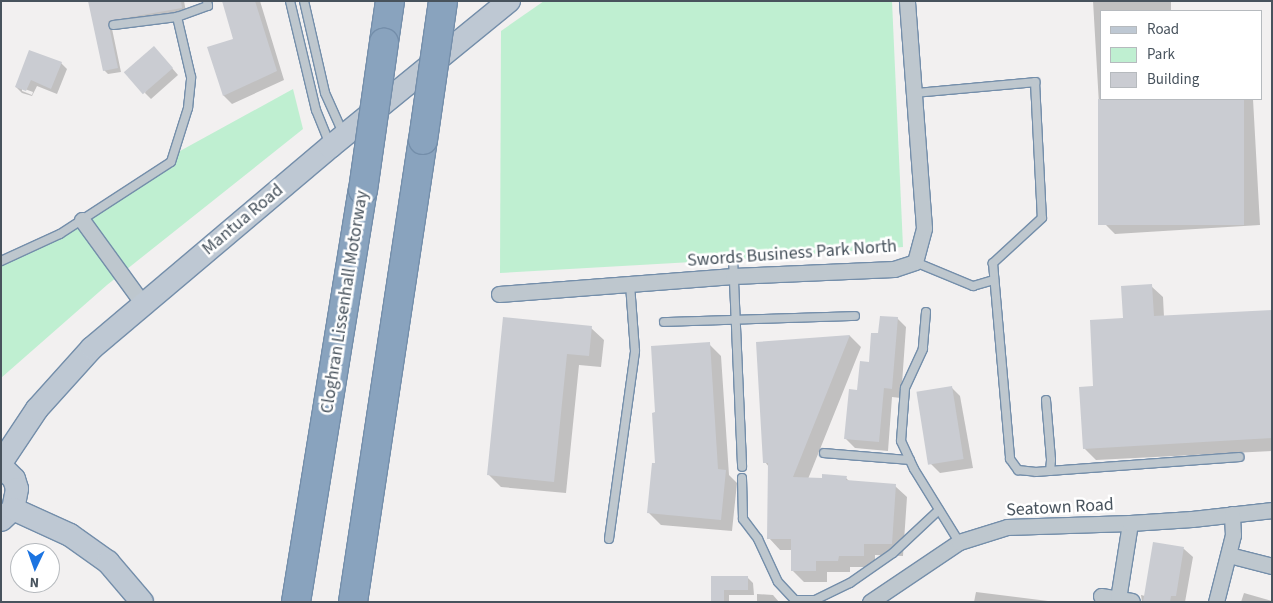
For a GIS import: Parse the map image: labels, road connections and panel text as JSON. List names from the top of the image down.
{
  "streets": {
    "highway": ["Cloghran Lissenhall Motorway"],
    "street": ["Mantua Road", "Swords Business Park North", "Seatown Road"]
  },
  "legend": ["Road", "Park", "Building"],
  "north": "bottom"
}
